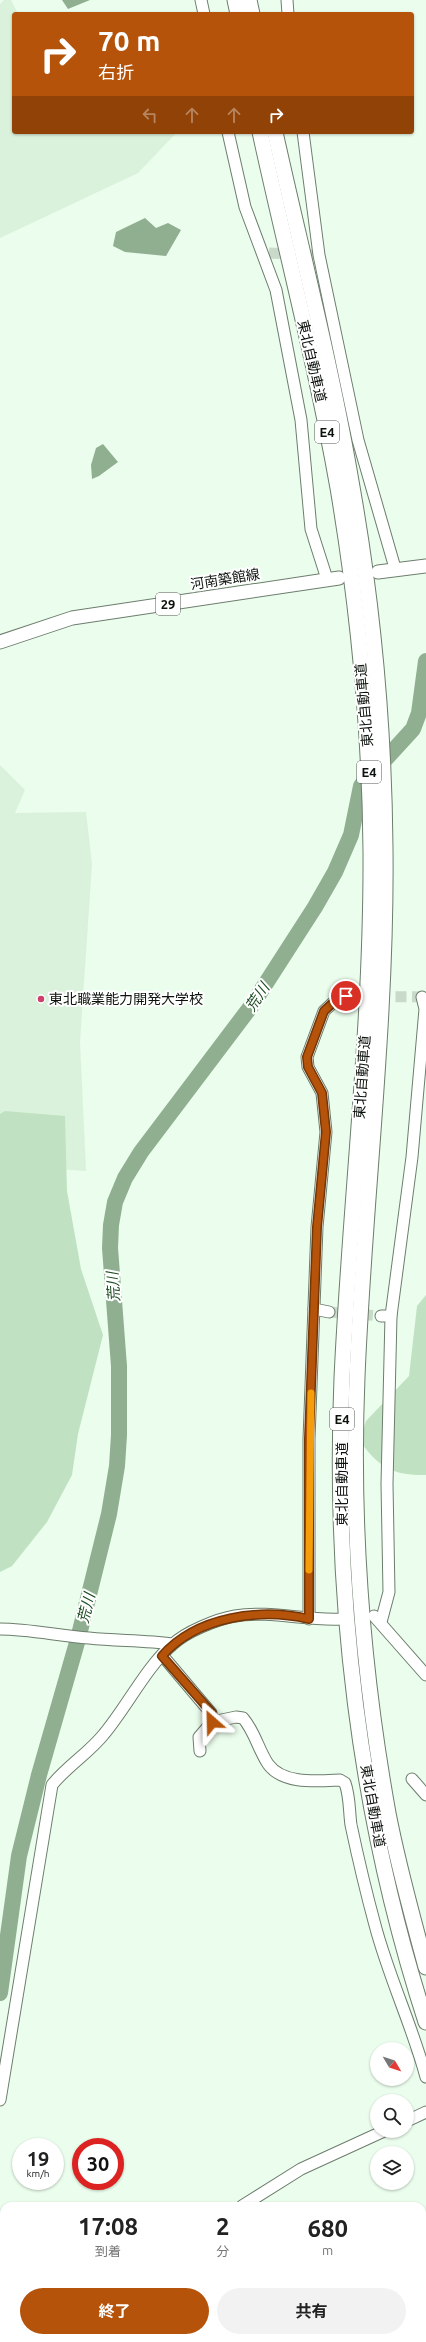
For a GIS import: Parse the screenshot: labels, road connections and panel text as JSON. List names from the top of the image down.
{
  "streets": {
    "highway": ["東北自動車道", "E4"],
    "main road": ["河南築館線", "29"]
  },
  "water": ["荒川"],
  "places": ["東北職業能力開発大学校"],
  "north": "bottom right",
  "page": {
    "turn": ["70 m", "右折"],
    "speed": "19 km/h",
    "limit": "30",
    "eta": [
      "17:08",
      "到着",
      "2",
      "分",
      "680",
      "m"
    ],
    "buttons": ["終了", "共有"]
  }
}
